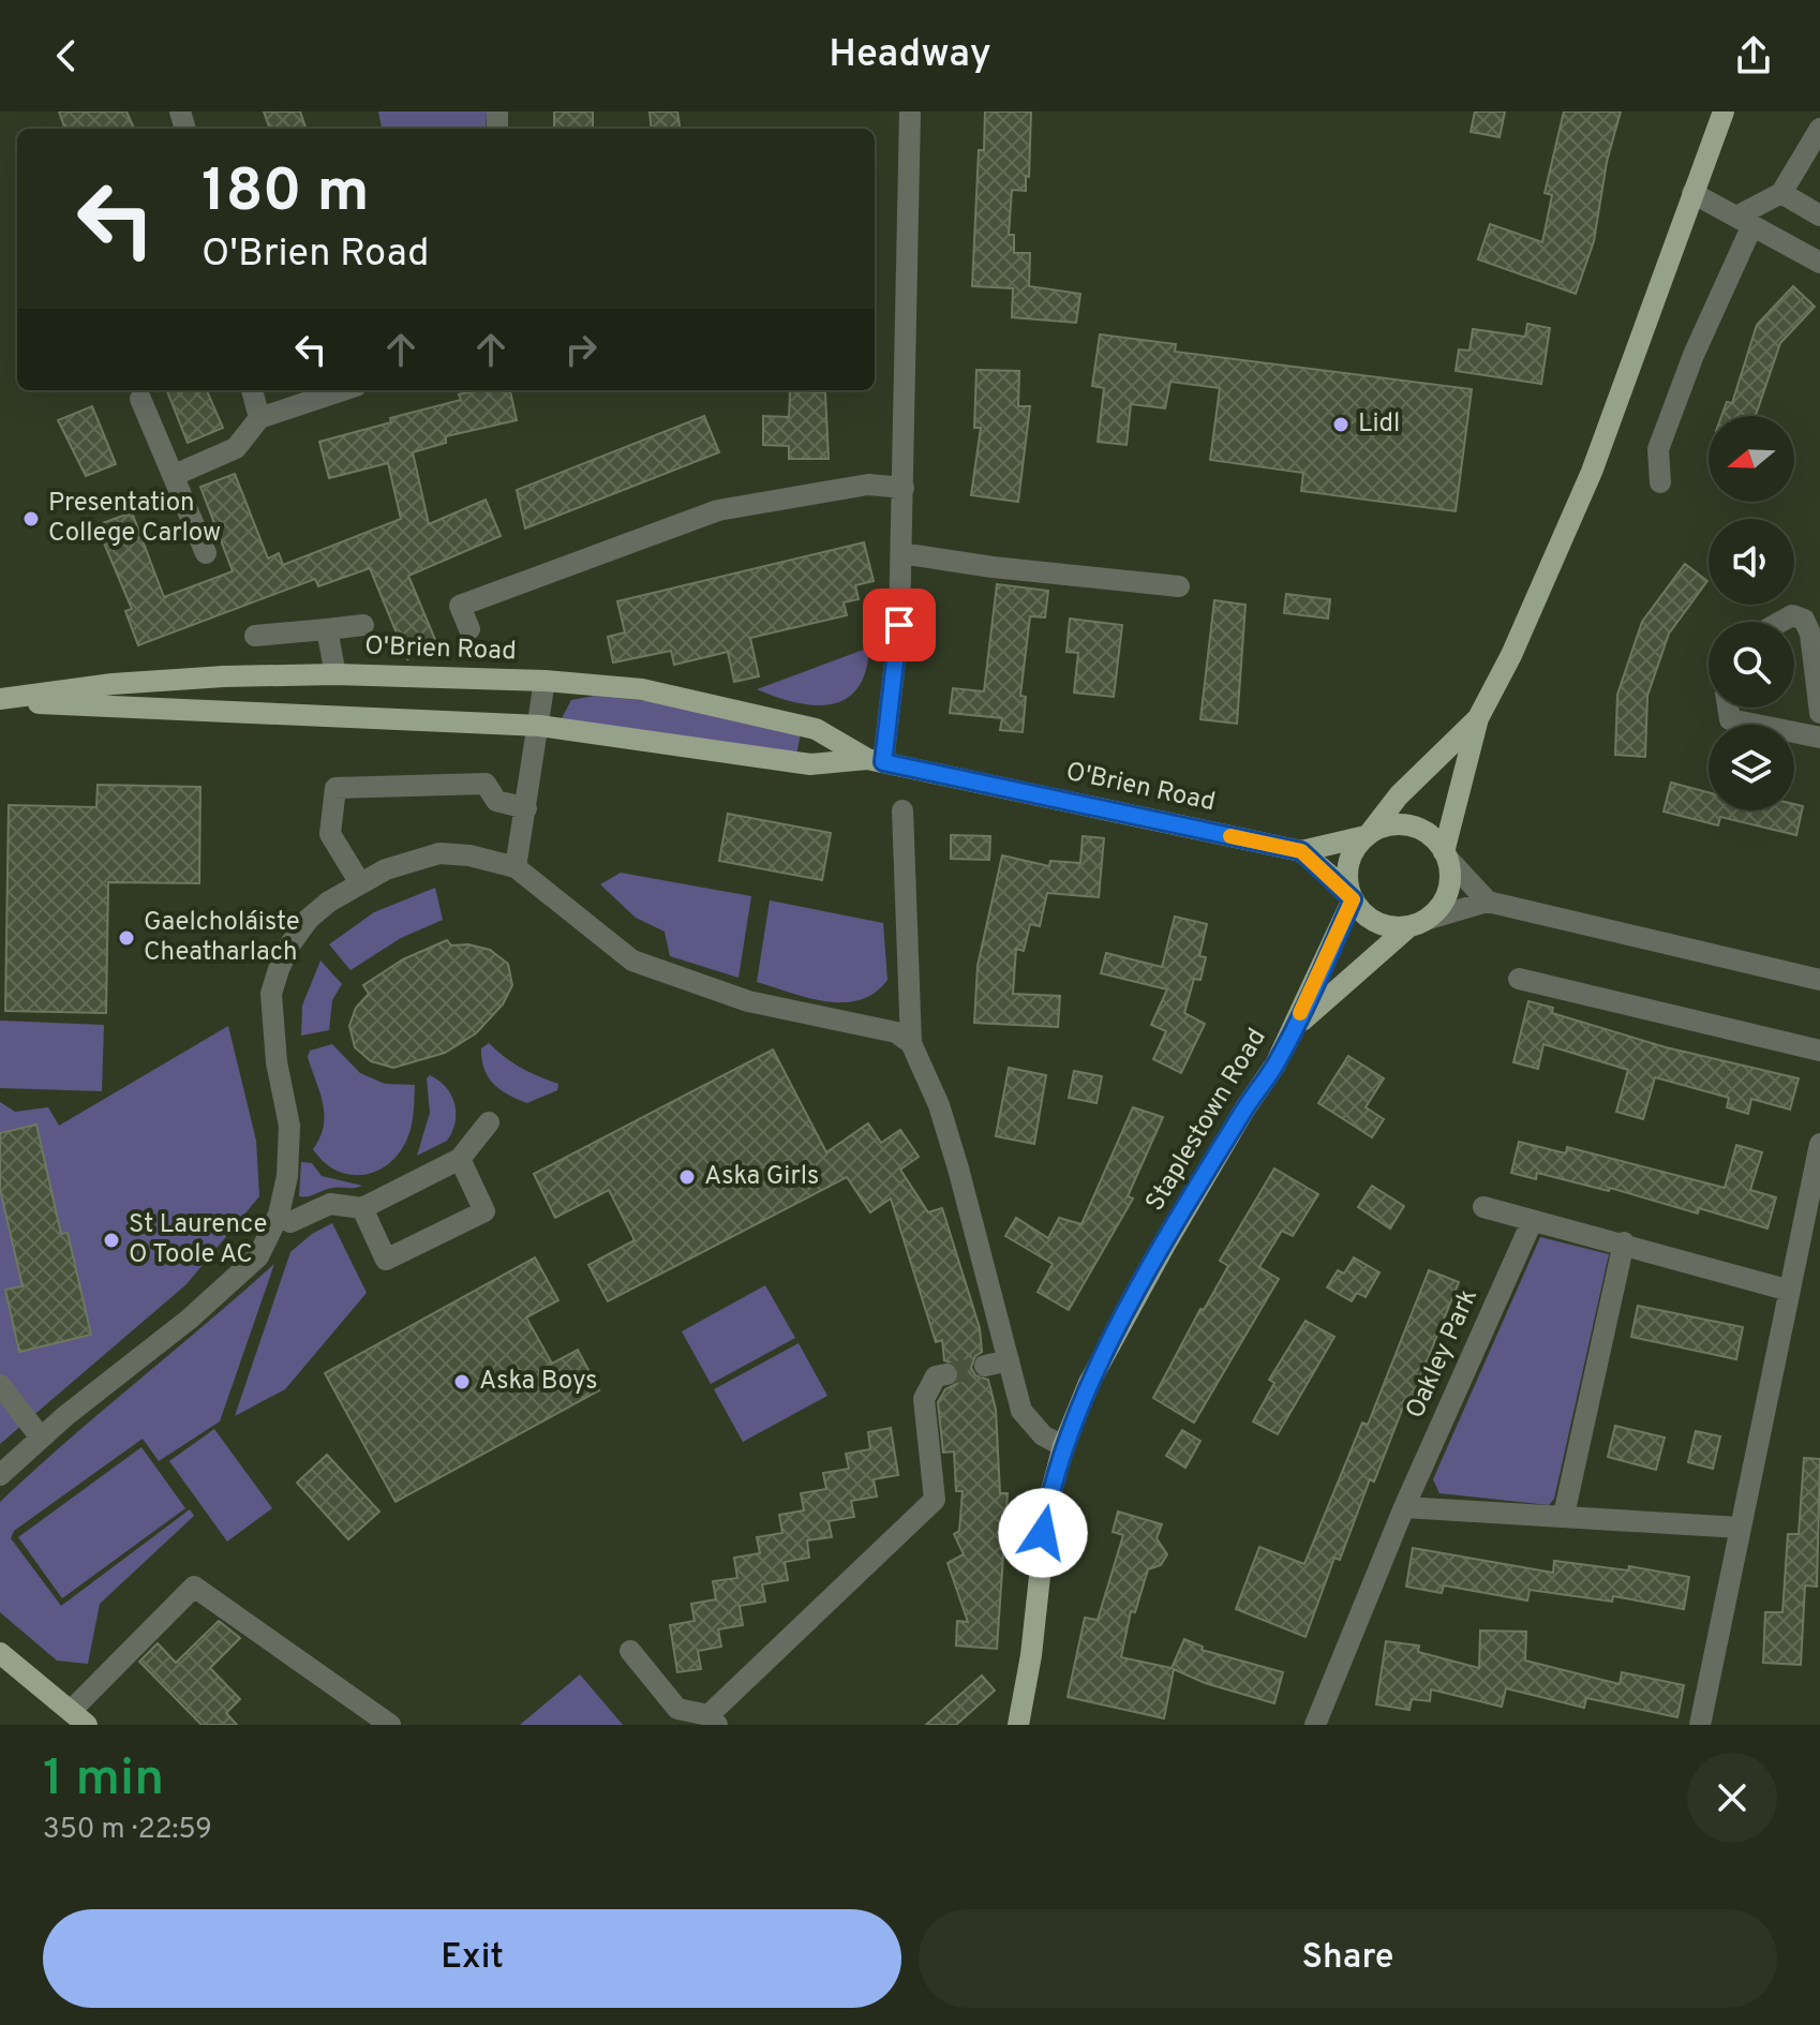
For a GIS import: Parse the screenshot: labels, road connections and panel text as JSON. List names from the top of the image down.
{
  "streets": {
    "main road": ["O'Brien Road", "Staplestown Road"],
    "street": ["Oakley Park"]
  },
  "crossings": [
    ["O'Brien Road", "Staplestown Road"]
  ],
  "places": [
    "Lidl",
    "Presentation College Carlow",
    "Gaelcholáiste Cheatharlach",
    "Aska Girls",
    "St Laurence O Toole AC",
    "Aska Boys"
  ],
  "north": "left",
  "page": {
    "header": "Headway",
    "turn": ["180 m", "O'Brien Road"],
    "heading": ["1 min", "350 m · 22:59"],
    "buttons": ["Exit", "Share"]
  }
}
